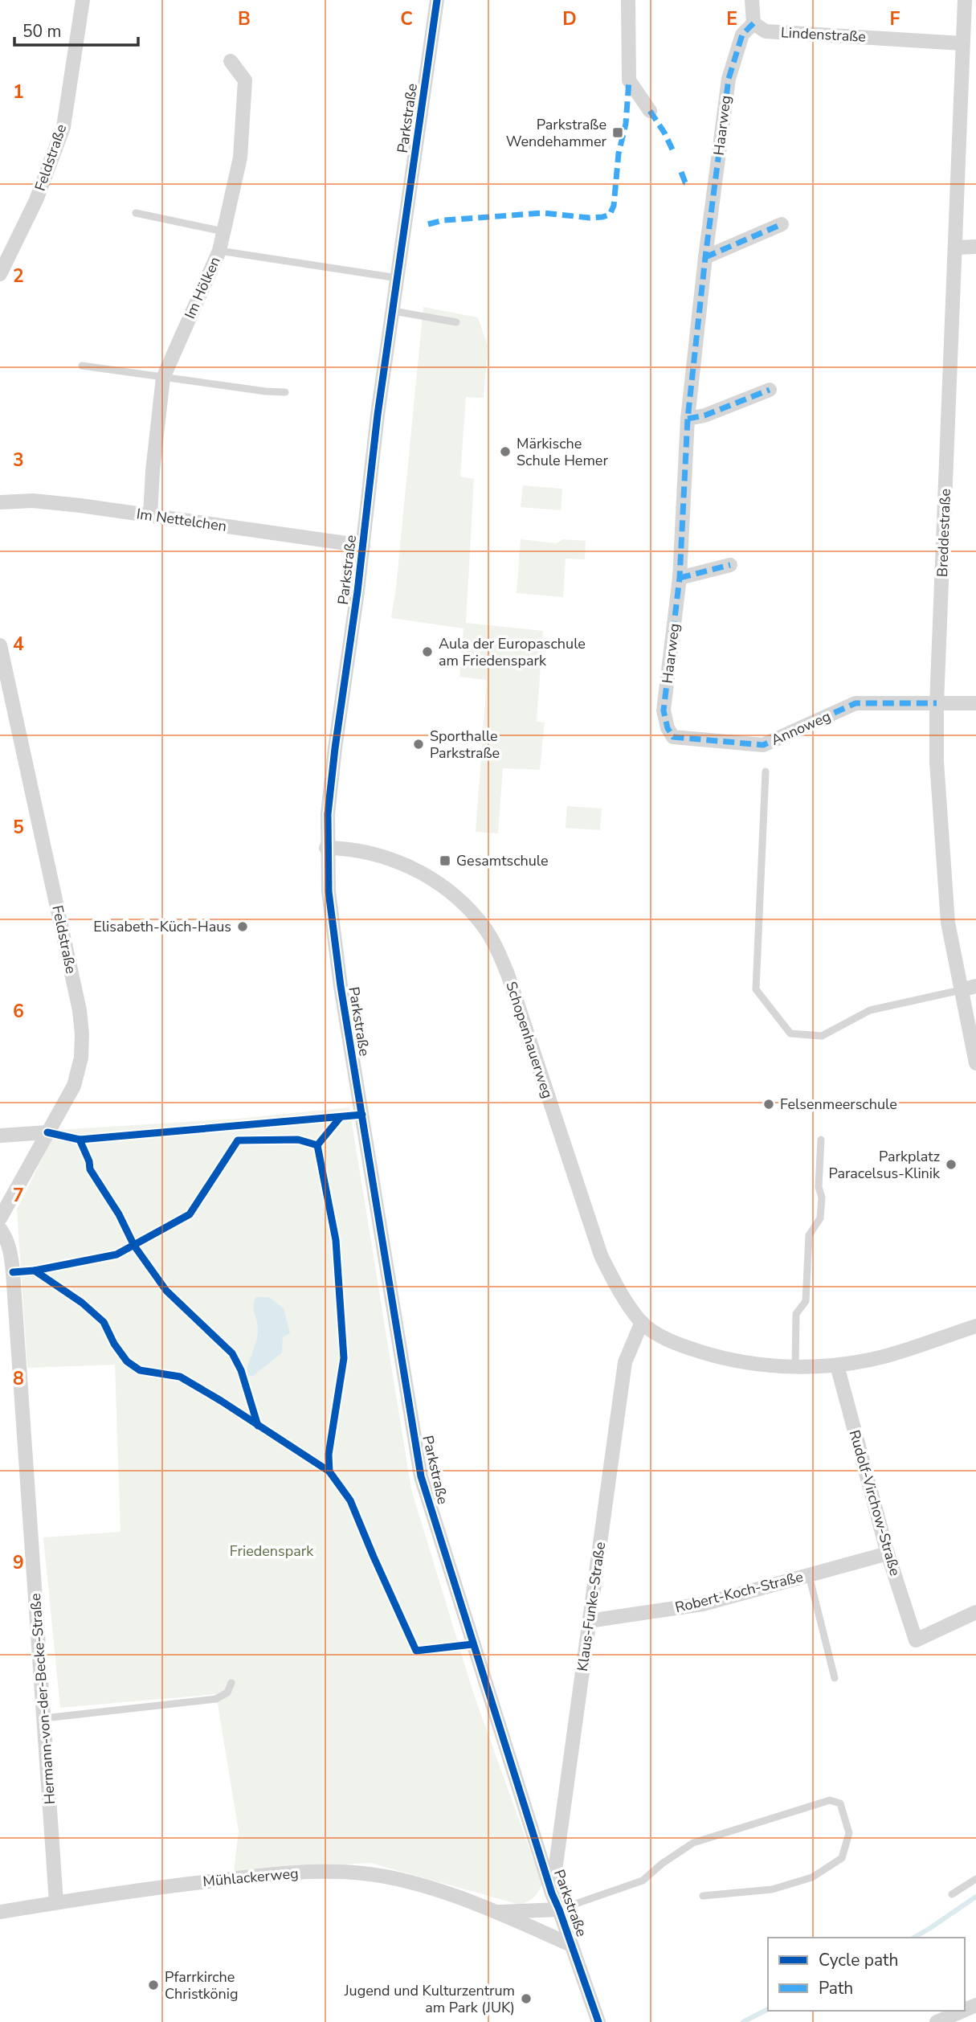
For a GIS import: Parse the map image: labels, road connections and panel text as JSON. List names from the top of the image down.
{
  "streets": {
    "street": [
      "Lindenstraße",
      "Parkstraße",
      "Haarweg",
      "Feldstraße",
      "Im Hölken",
      "Im Nettelchen",
      "Breddestraße",
      "Annoweg",
      "Schopenhauerweg",
      "Rudolf-Virchow-Straße",
      "Robert-Koch-Straße",
      "Klaus-Funke-Straße",
      "Hermann-von-der-Becke-Straße",
      "Mühlackerweg"
    ]
  },
  "crossings": [
    ["Lindenstraße", "Haarweg"],
    ["Lindenstraße", "Breddestraße"],
    ["Parkstraße", "Im Nettelchen"],
    ["Parkstraße", "Schopenhauerweg"],
    ["Parkstraße", "Klaus-Funke-Straße"],
    ["Parkstraße", "Mühlackerweg"],
    ["Haarweg", "Annoweg"],
    ["Im Hölken", "Im Nettelchen"],
    ["Breddestraße", "Annoweg"],
    ["Schopenhauerweg", "Rudolf-Virchow-Straße"],
    ["Schopenhauerweg", "Klaus-Funke-Straße"],
    ["Rudolf-Virchow-Straße", "Robert-Koch-Straße"],
    ["Robert-Koch-Straße", "Klaus-Funke-Straße"],
    ["Hermann-von-der-Becke-Straße", "Mühlackerweg"]
  ],
  "parks": ["Friedenspark"],
  "places": {
    "transit": ["Parkstraße Wendehammer", "Gesamtschule"],
    "other": [
      "Märkische Schule Hemer",
      "Aula der Europaschule am Friedenspark",
      "Sporthalle Parkstraße",
      "Elisabeth-Küch-Haus",
      "Felsenmeerschule",
      "Parkplatz Paracelsus-Klinik",
      "Pfarrkirche Christkönig",
      "Jugend und Kulturzentrum am Park (JUK)"
    ]
  },
  "legend": ["Cycle path", "Path"],
  "scale_bar": "50 m",
  "grid": {
    "columns": [
      "B",
      "C",
      "D",
      "E",
      "F"
    ],
    "rows": [
      "1",
      "2",
      "3",
      "4",
      "5",
      "6",
      "7",
      "8",
      "9"
    ]
  }
}
